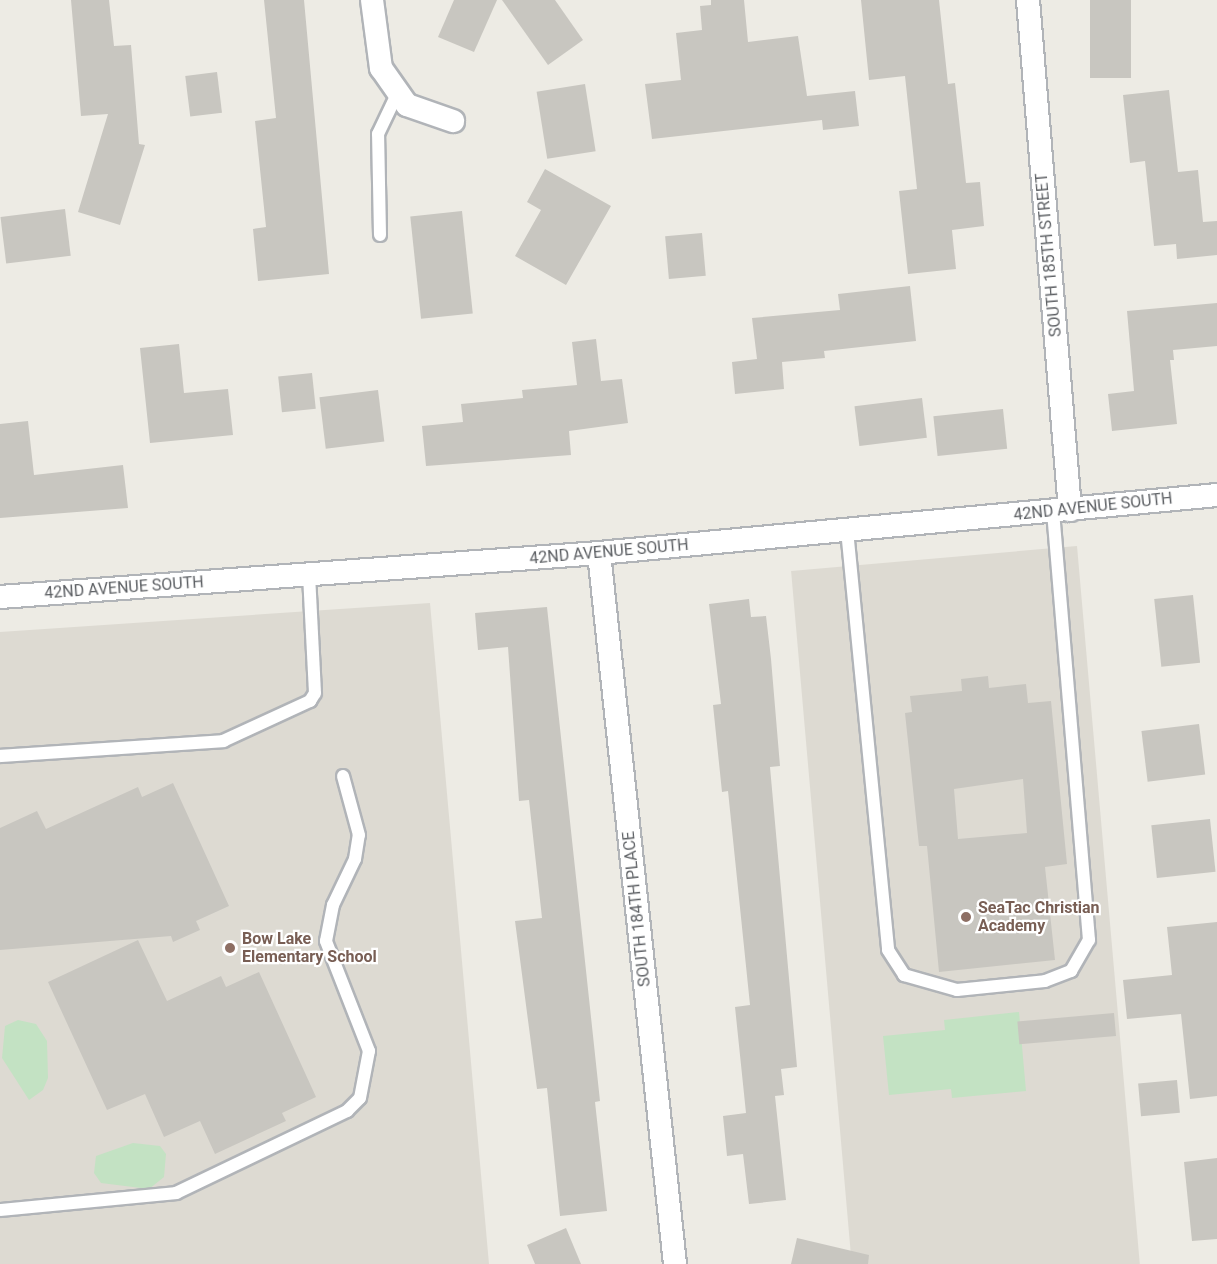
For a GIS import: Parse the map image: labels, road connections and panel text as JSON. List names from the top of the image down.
{
  "streets": {
    "street": ["SOUTH 185TH STREET", "42ND AVENUE SOUTH", "SOUTH 184TH PLACE"]
  },
  "crossings": [
    ["SOUTH 185TH STREET", "42ND AVENUE SOUTH"],
    ["42ND AVENUE SOUTH", "SOUTH 184TH PLACE"]
  ],
  "places": ["SeaTac Christian Academy", "Bow Lake Elementary School"]
}
